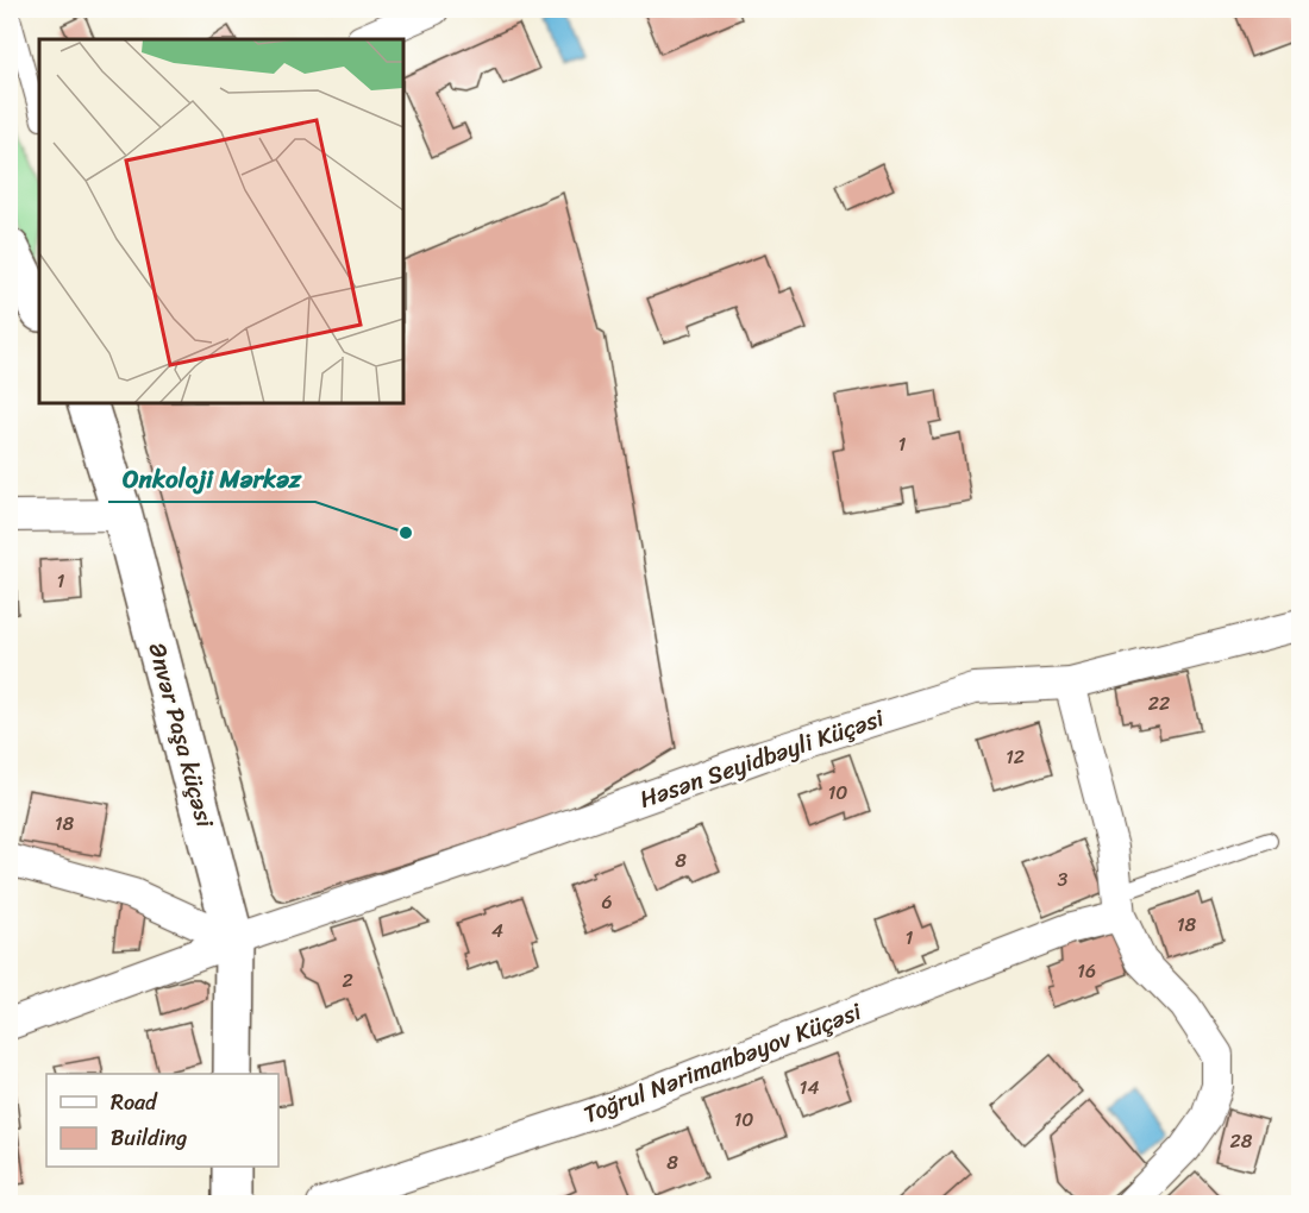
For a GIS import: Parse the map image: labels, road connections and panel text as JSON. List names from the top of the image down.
{
  "streets": {
    "street": ["Ənvər Paşa küçəsi", "Həsən Seyidbəyli Küçəsi", "Toğrul Nərimanbəyov Küçəsi"]
  },
  "crossings": [
    ["Ənvər Paşa küçəsi", "Həsən Seyidbəyli Küçəsi"]
  ],
  "places": ["Onkoloji Mərkəz"],
  "house_numbers": [
    "1",
    "1",
    "22",
    "12",
    "10",
    "18",
    "8",
    "3",
    "6",
    "18",
    "4",
    "1",
    "16",
    "2",
    "14",
    "10",
    "28",
    "8"
  ],
  "legend": ["Road", "Building"]
}
